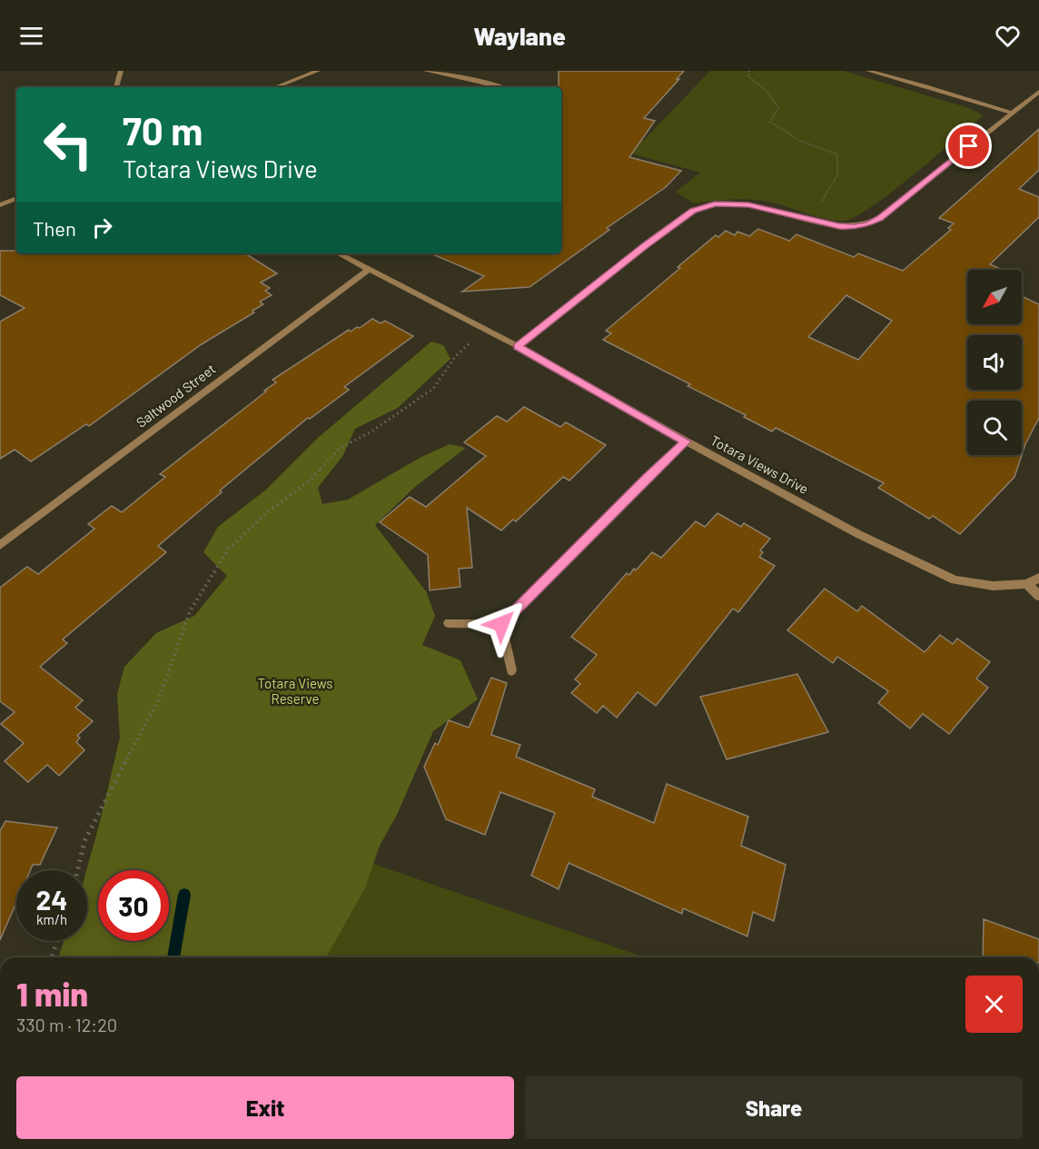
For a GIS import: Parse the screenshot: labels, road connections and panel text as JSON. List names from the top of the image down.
{
  "streets": {
    "street": ["Saltwood Street", "Totara Views Drive"]
  },
  "crossings": [
    ["Saltwood Street", "Totara Views Drive"]
  ],
  "parks": ["Totara Views Reserve"],
  "north": "bottom left",
  "page": {
    "header": "Waylane",
    "turn": ["70 m", "Totara Views Drive"],
    "then": "Then",
    "speed": "24 km/h",
    "limit": "30",
    "heading": ["1 min", "330 m · 12:20"],
    "buttons": ["Exit", "Share"]
  }
}
